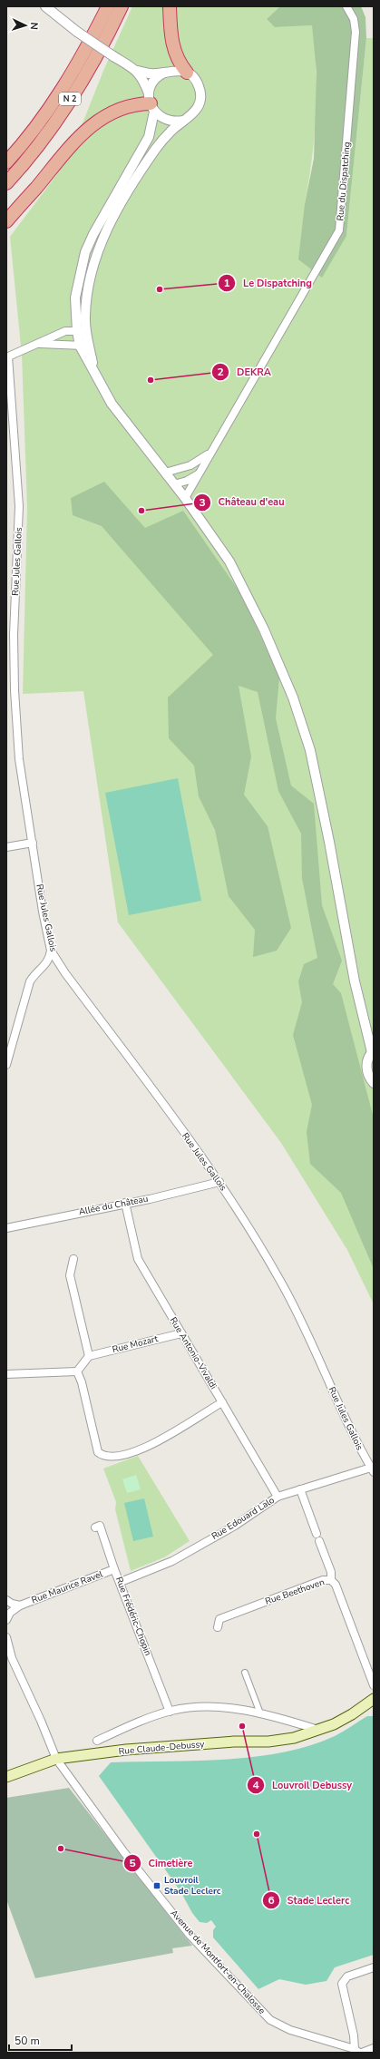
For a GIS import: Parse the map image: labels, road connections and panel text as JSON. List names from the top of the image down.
{
  "streets": {
    "highway": ["N 2"],
    "main road": ["Rue Claude-Debussy"],
    "street": [
      "Rue du Dispatching",
      "Rue Jules Gallois",
      "Allée du Château",
      "Rue Mozart",
      "Rue Antonio-Vivaldi",
      "Rue Edouard Lalo",
      "Rue Maurice Ravel",
      "Rue Beethoven",
      "Rue Frédéric-Chopin",
      "Avenue de Montfort-en-Chalosse"
    ]
  },
  "crossings": [
    ["Rue Jules Gallois", "Allée du Château"],
    ["Rue Jules Gallois", "Rue Edouard Lalo"],
    ["Allée du Château", "Rue Antonio-Vivaldi"],
    ["Rue Mozart", "Rue Antonio-Vivaldi"],
    ["Rue Antonio-Vivaldi", "Rue Edouard Lalo"],
    ["Rue Edouard Lalo", "Rue Frédéric-Chopin"],
    ["Rue Maurice Ravel", "Rue Frédéric-Chopin"],
    ["Rue Claude-Debussy", "Avenue de Montfort-en-Chalosse"]
  ],
  "places": {
    "other": [
      "Le Dispatching",
      "DEKRA",
      "Château d'eau",
      "Louvroil Debussy",
      "Stade Leclerc",
      "Cimetière"
    ],
    "transit": ["Louvroil Stade Leclerc"]
  },
  "scale_bar": "50 m",
  "north": "right"
}
